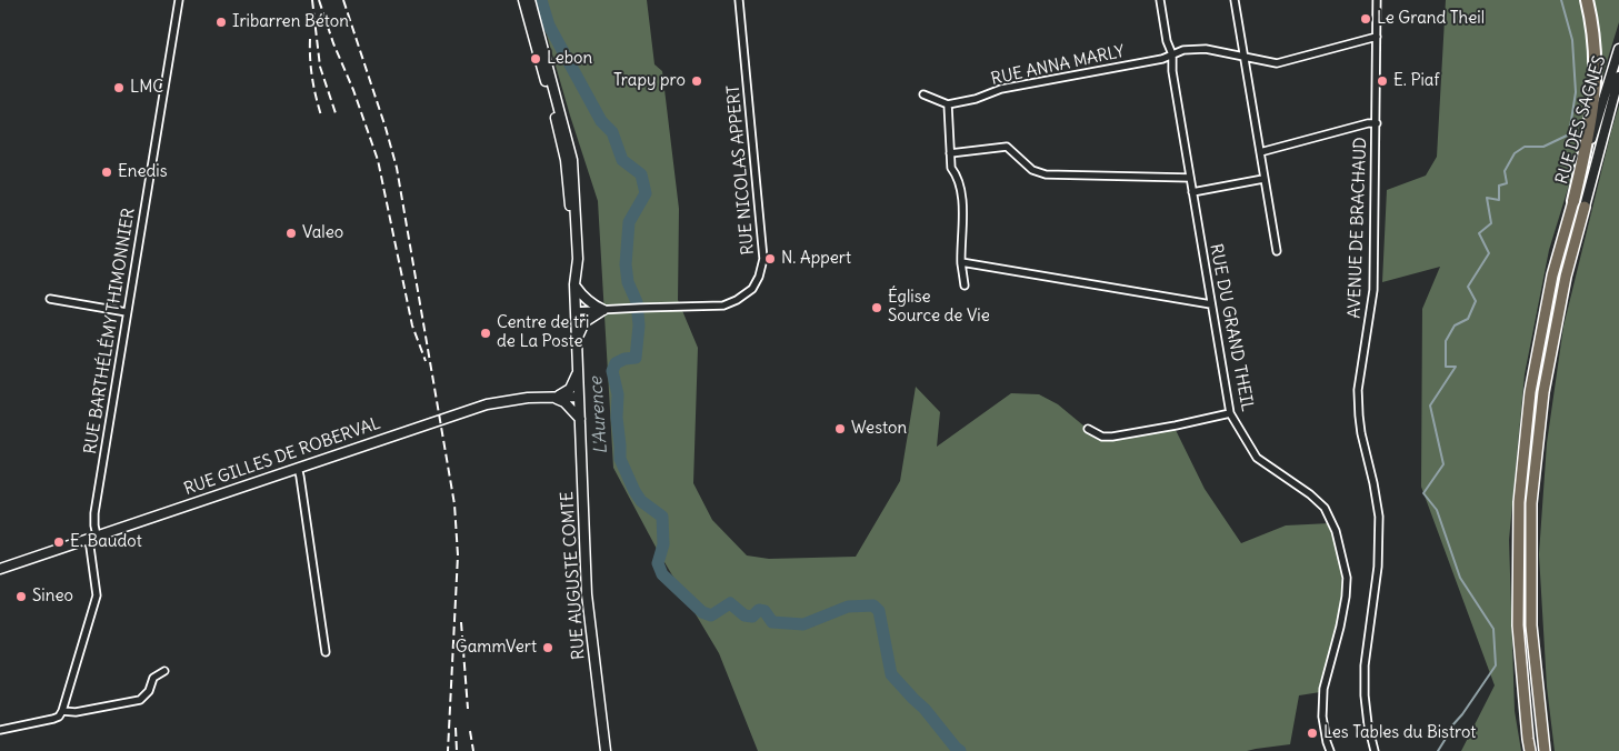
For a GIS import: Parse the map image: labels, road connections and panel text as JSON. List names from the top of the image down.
{
  "streets": {
    "street": [
      "RUE ANNA MARLY",
      "RUE DES SAGNES",
      "RUE NICOLAS APPERT",
      "AVENUE DE BRACHAUD",
      "RUE DU GRAND THEIL",
      "RUE BARTHÉLÉMY THIMONNIER",
      "RUE GILLES DE ROBERVAL",
      "RUE AUGUSTE COMTE"
    ]
  },
  "crossings": [
    ["RUE ANNA MARLY", "AVENUE DE BRACHAUD"],
    ["RUE ANNA MARLY", "RUE DU GRAND THEIL"],
    ["RUE NICOLAS APPERT", "RUE AUGUSTE COMTE"],
    ["RUE BARTHÉLÉMY THIMONNIER", "RUE GILLES DE ROBERVAL"],
    ["RUE GILLES DE ROBERVAL", "RUE AUGUSTE COMTE"]
  ],
  "water": ["L'Aurence"],
  "places": [
    "Le Grand Theil",
    "Iribarren Béton",
    "Lebon",
    "Trapy pro",
    "E. Piaf",
    "LMC",
    "Enedis",
    "Valeo",
    "N. Appert",
    "Église Source de Vie",
    "Centre de tri de La Poste",
    "Weston",
    "E. Baudot",
    "Sineo",
    "GammVert",
    "Les Tables du Bistrot"
  ]
}
